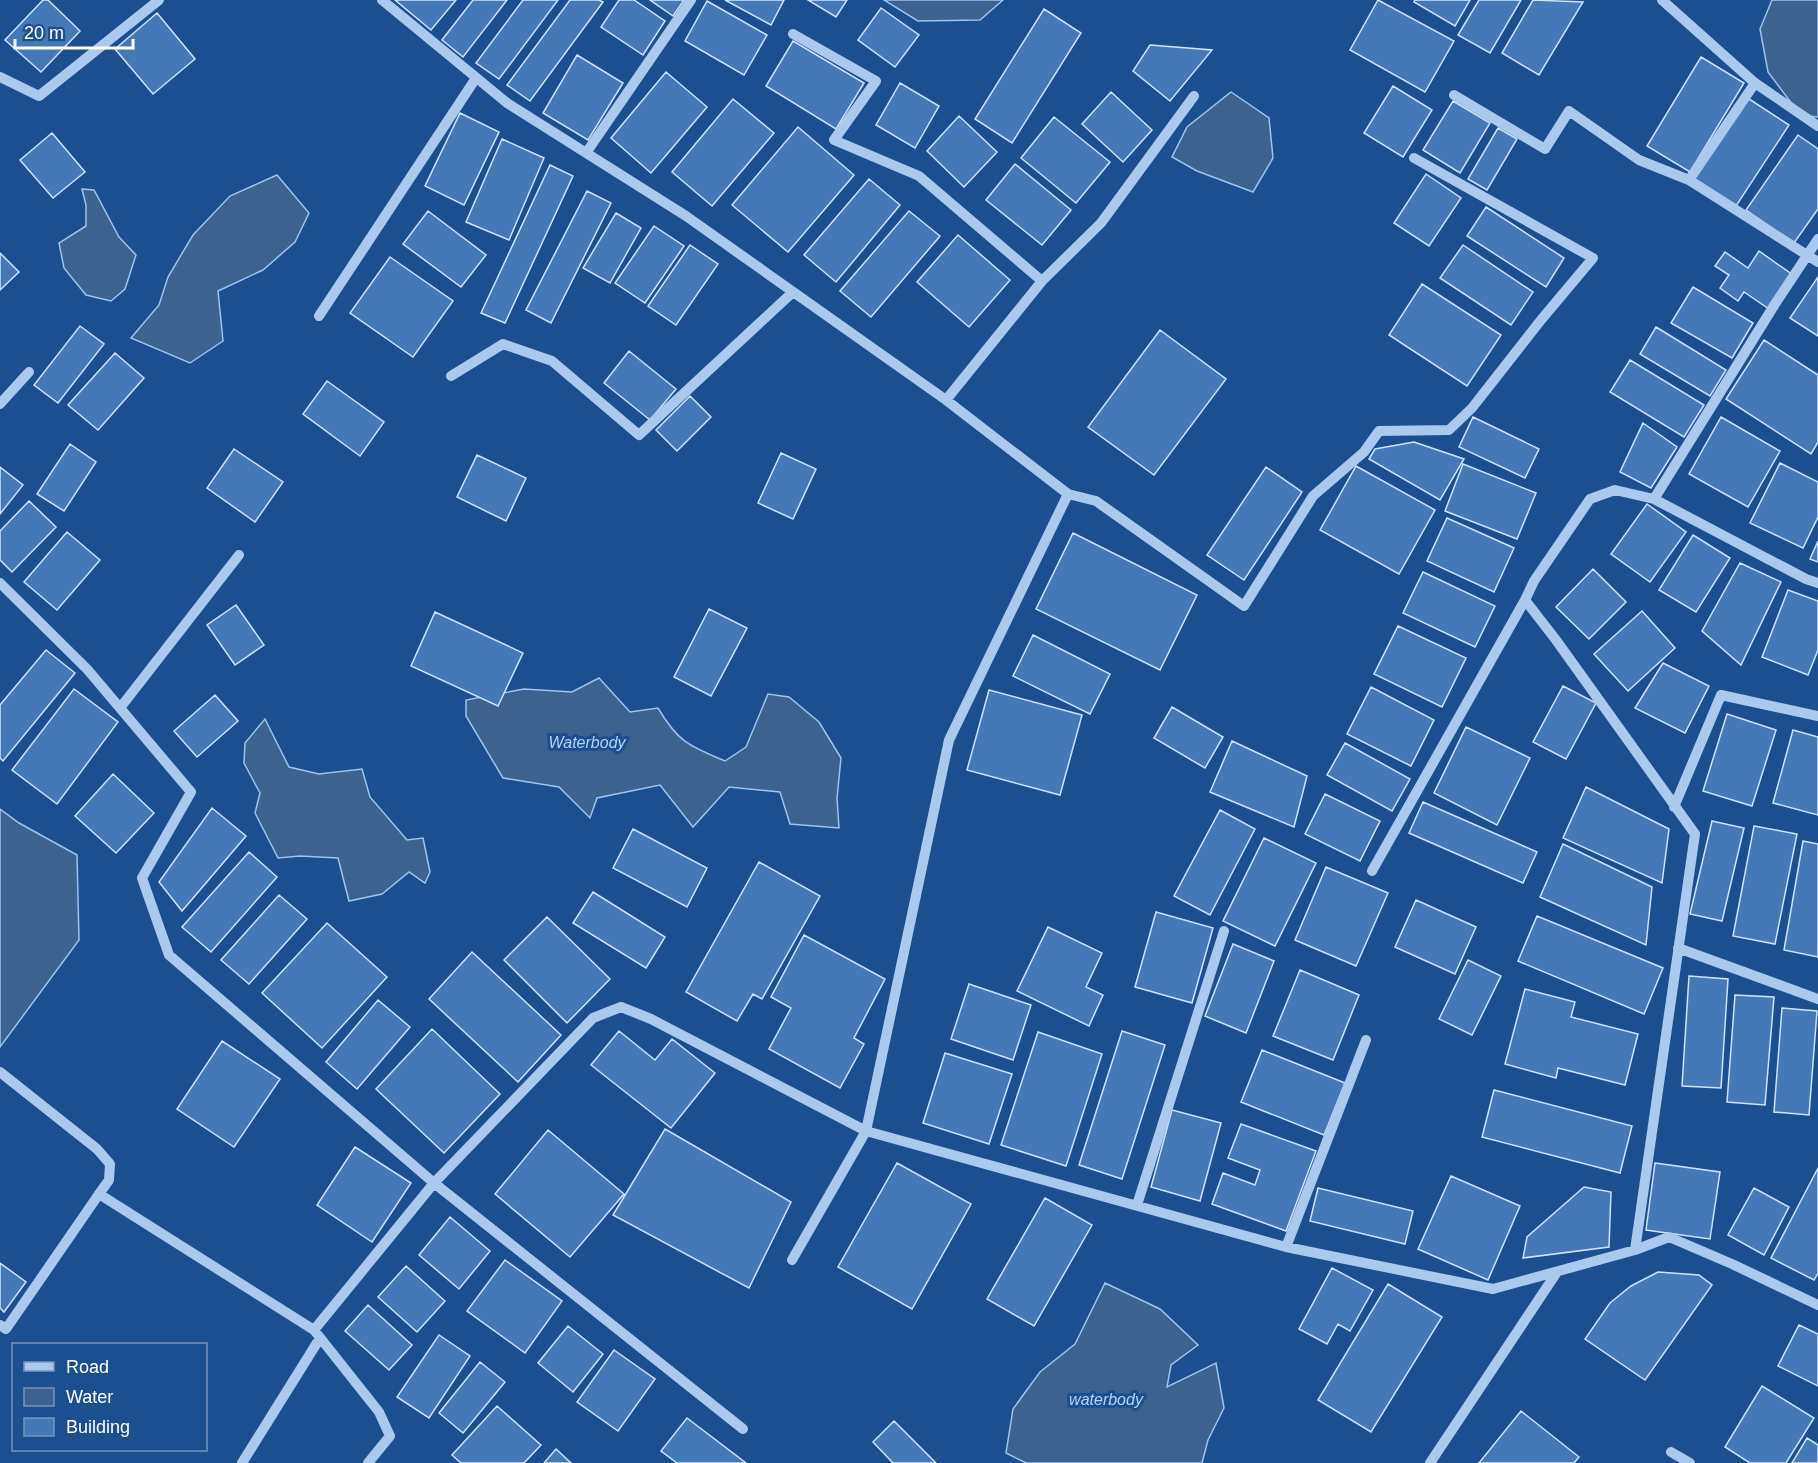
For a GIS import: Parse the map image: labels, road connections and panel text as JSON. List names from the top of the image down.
{
  "water": ["Waterbody", "waterbody"],
  "legend": ["Road", "Water", "Building"],
  "scale_bar": "20 m"
}
